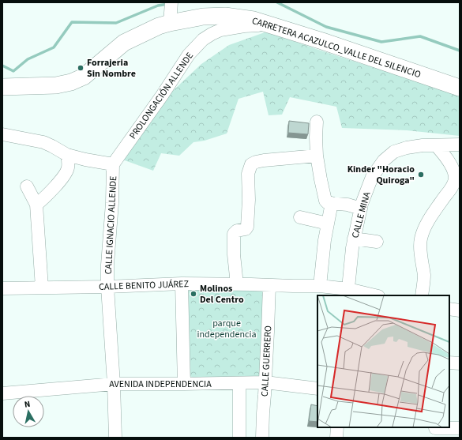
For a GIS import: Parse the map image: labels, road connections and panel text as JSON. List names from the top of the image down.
{
  "streets": {
    "main road": ["CARRETERA ACAZULCO_VALLE DEL SILENCIO"],
    "street": [
      "PROLONGACIÓN ALLENDE",
      "CALLE MINA",
      "CALLE IGNACIO ALLENDE",
      "CALLE BENITO JUÁREZ",
      "CALLE GUERRERO",
      "AVENIDA INDEPENDENCIA"
    ]
  },
  "crossings": [
    ["CARRETERA ACAZULCO_VALLE DEL SILENCIO", "PROLONGACIÓN ALLENDE"],
    ["PROLONGACIÓN ALLENDE", "CALLE IGNACIO ALLENDE"],
    ["CALLE MINA", "CALLE BENITO JUÁREZ"],
    ["CALLE IGNACIO ALLENDE", "CALLE BENITO JUÁREZ"],
    ["CALLE IGNACIO ALLENDE", "AVENIDA INDEPENDENCIA"],
    ["CALLE BENITO JUÁREZ", "CALLE GUERRERO"],
    ["CALLE GUERRERO", "AVENIDA INDEPENDENCIA"]
  ],
  "parks": ["parque independencia"],
  "places": ["Forrajeria Sin Nombre", "Kinder \"Horacio Quiroga\"", "Molinos Del Centro"],
  "north": "top"
}
